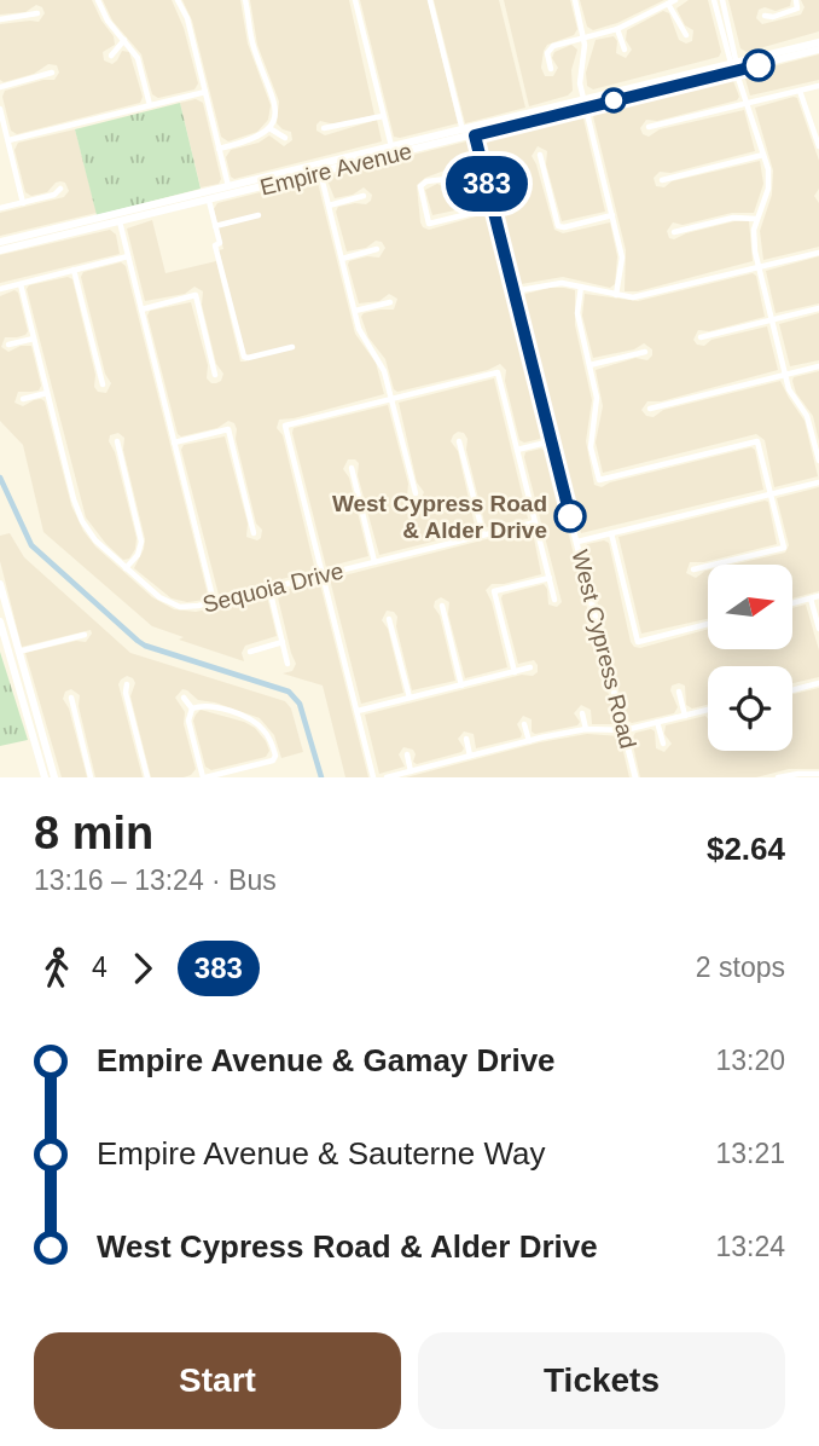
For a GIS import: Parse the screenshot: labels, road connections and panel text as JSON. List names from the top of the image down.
{
  "streets": {
    "main road": ["Empire Avenue"],
    "street": ["Sequoia Drive", "West Cypress Road"]
  },
  "crossings": [
    ["Empire Avenue", "West Cypress Road"]
  ],
  "places": ["West Cypress Road & Alder Drive"],
  "lines": ["bus line 383"],
  "north": "right",
  "page": {
    "on_map": "383",
    "heading": ["8 min", "13:16 – 13:24 · Bus", "$2.64"],
    "legs": ["4", "383", "2 stops"],
    "list": [
      {
        "name": "Empire Avenue & Gamay Drive",
        "value": "13:20"
      },
      {
        "name": "Empire Avenue & Sauterne Way",
        "value": "13:21"
      },
      {
        "name": "West Cypress Road & Alder Drive",
        "value": "13:24"
      }
    ],
    "buttons": ["Start", "Tickets"]
  }
}
